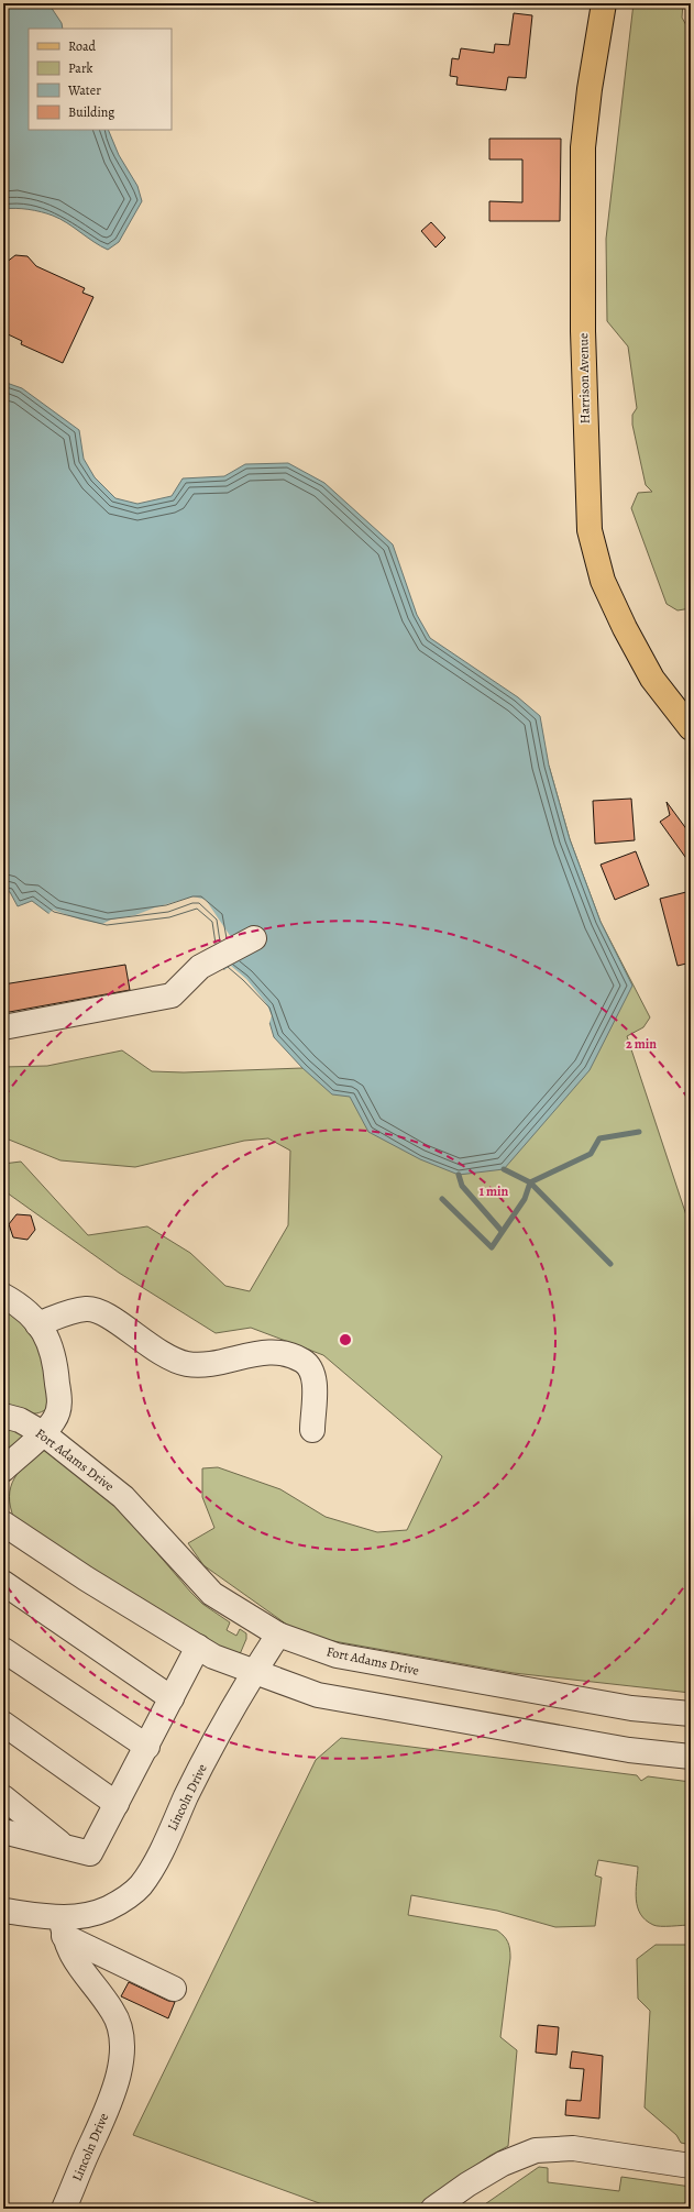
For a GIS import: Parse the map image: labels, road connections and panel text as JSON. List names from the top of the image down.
{
  "streets": {
    "main road": ["Harrison Avenue"],
    "street": ["Fort Adams Drive", "Lincoln Drive"]
  },
  "crossings": [
    ["Fort Adams Drive", "Lincoln Drive"]
  ],
  "legend": [
    "Road",
    "Park",
    "Water",
    "Building"
  ],
  "rings": ["2 min", "1 min"]
}
